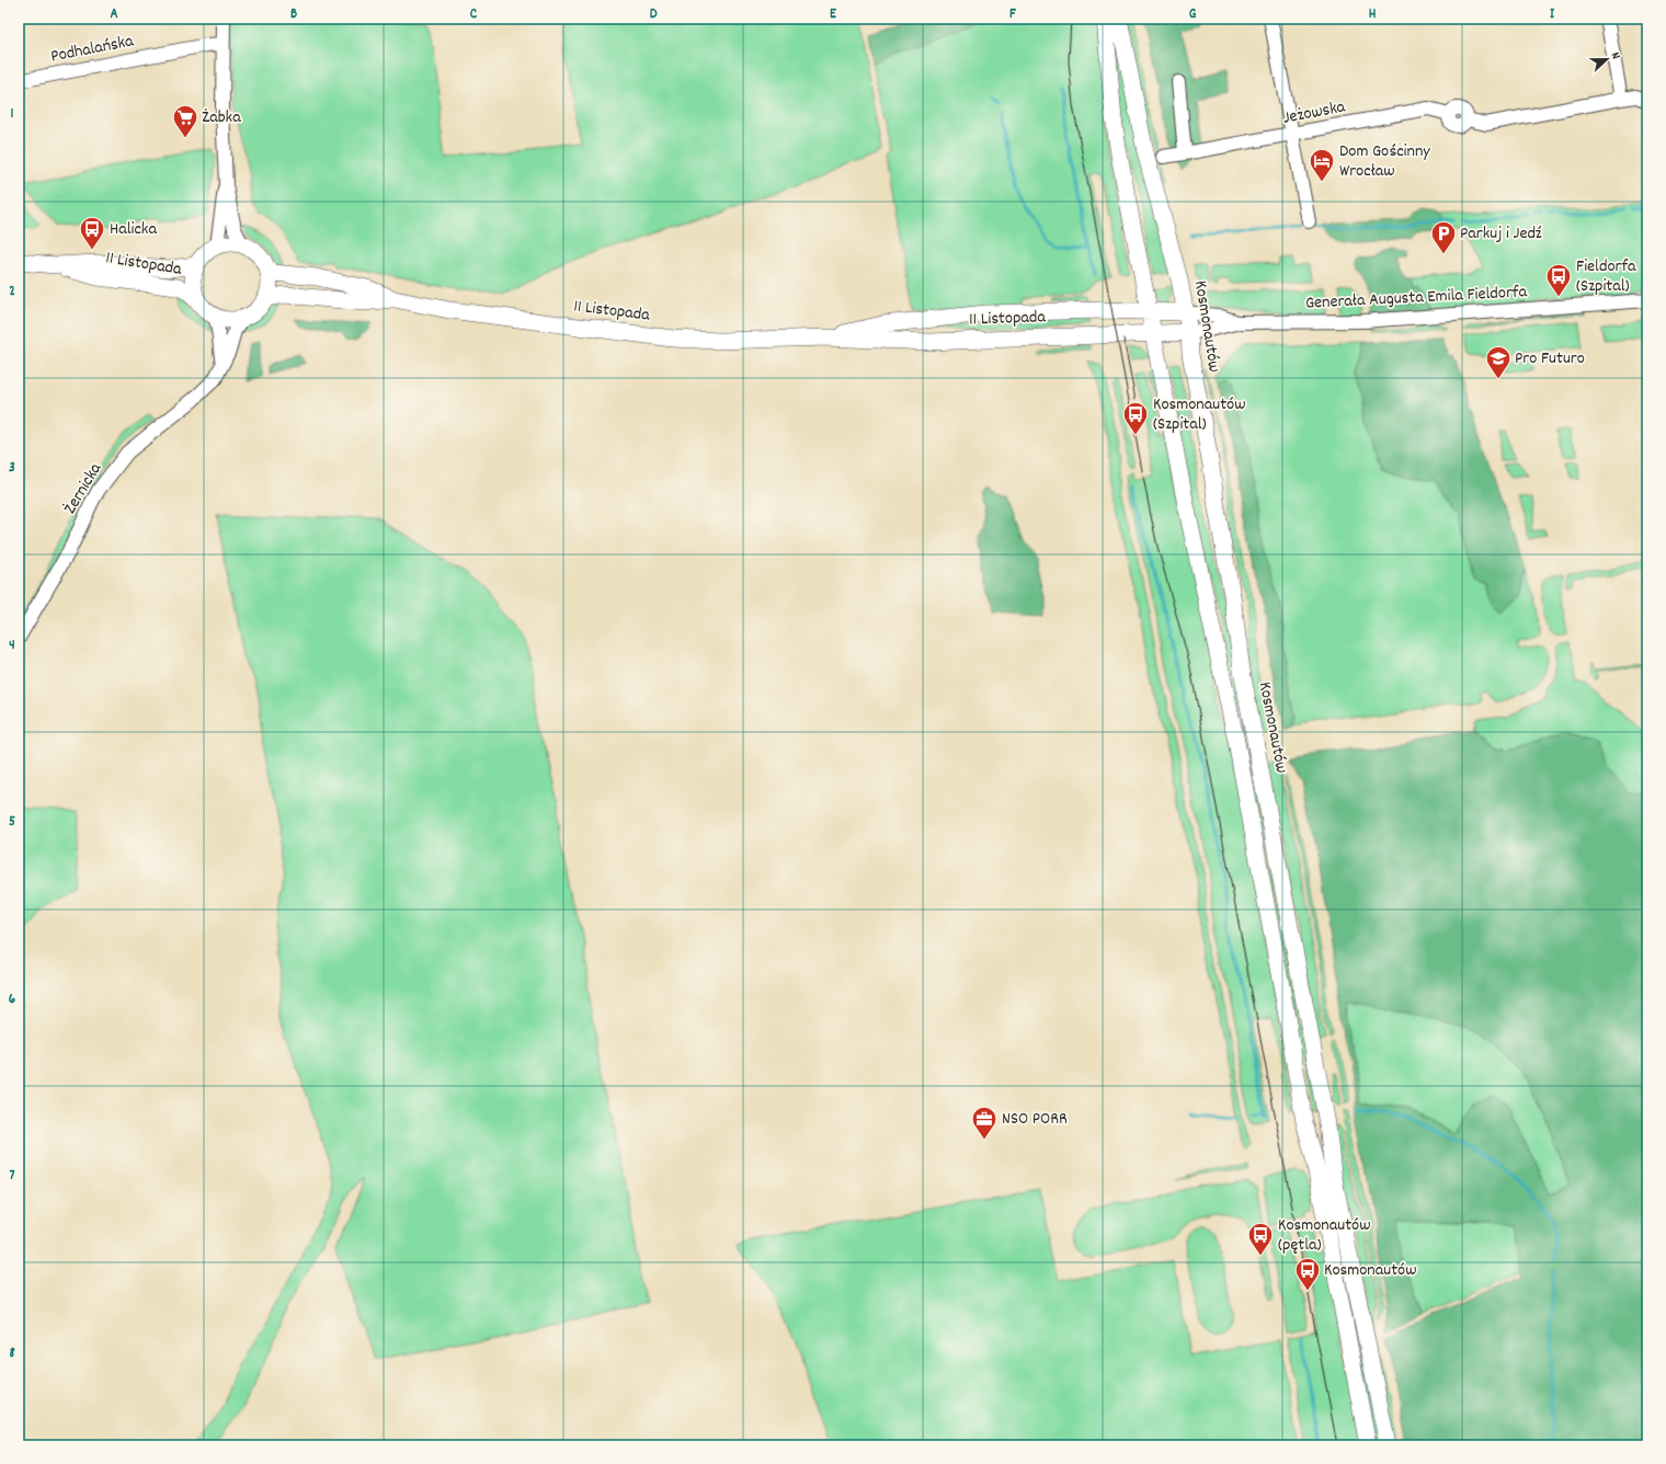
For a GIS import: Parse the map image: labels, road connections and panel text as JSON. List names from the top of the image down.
{
  "streets": {
    "main road": ["11 Listopada", "Kosmonautów"],
    "street": [
      "Podhalańska",
      "Jeżowska",
      "Generała Augusta Emila Fieldorfa",
      "Żernicka"
    ]
  },
  "crossings": [
    ["11 Listopada", "Generała Augusta Emila Fieldorfa"],
    ["11 Listopada", "Kosmonautów"],
    ["Generała Augusta Emila Fieldorfa", "Kosmonautów"]
  ],
  "places": {
    "supermarket": ["Żabka"],
    "hotel": ["Dom Gościnny Wrocław"],
    "bus stop": [
      "Halicka",
      "Fieldorfa (Szpital)",
      "Kosmonautów (Szpital)",
      "Kosmonautów (pętla)",
      "Kosmonautów"
    ],
    "parking": ["Parkuj i Jedź"],
    "school or university": ["Pro Futuro"],
    "office": ["NSO PORR"]
  },
  "north": "right",
  "grid": {
    "columns": [
      "A",
      "B",
      "C",
      "D",
      "E",
      "F",
      "G",
      "H",
      "I"
    ],
    "rows": [
      "1",
      "2",
      "3",
      "4",
      "5",
      "6",
      "7",
      "8"
    ]
  }
}
